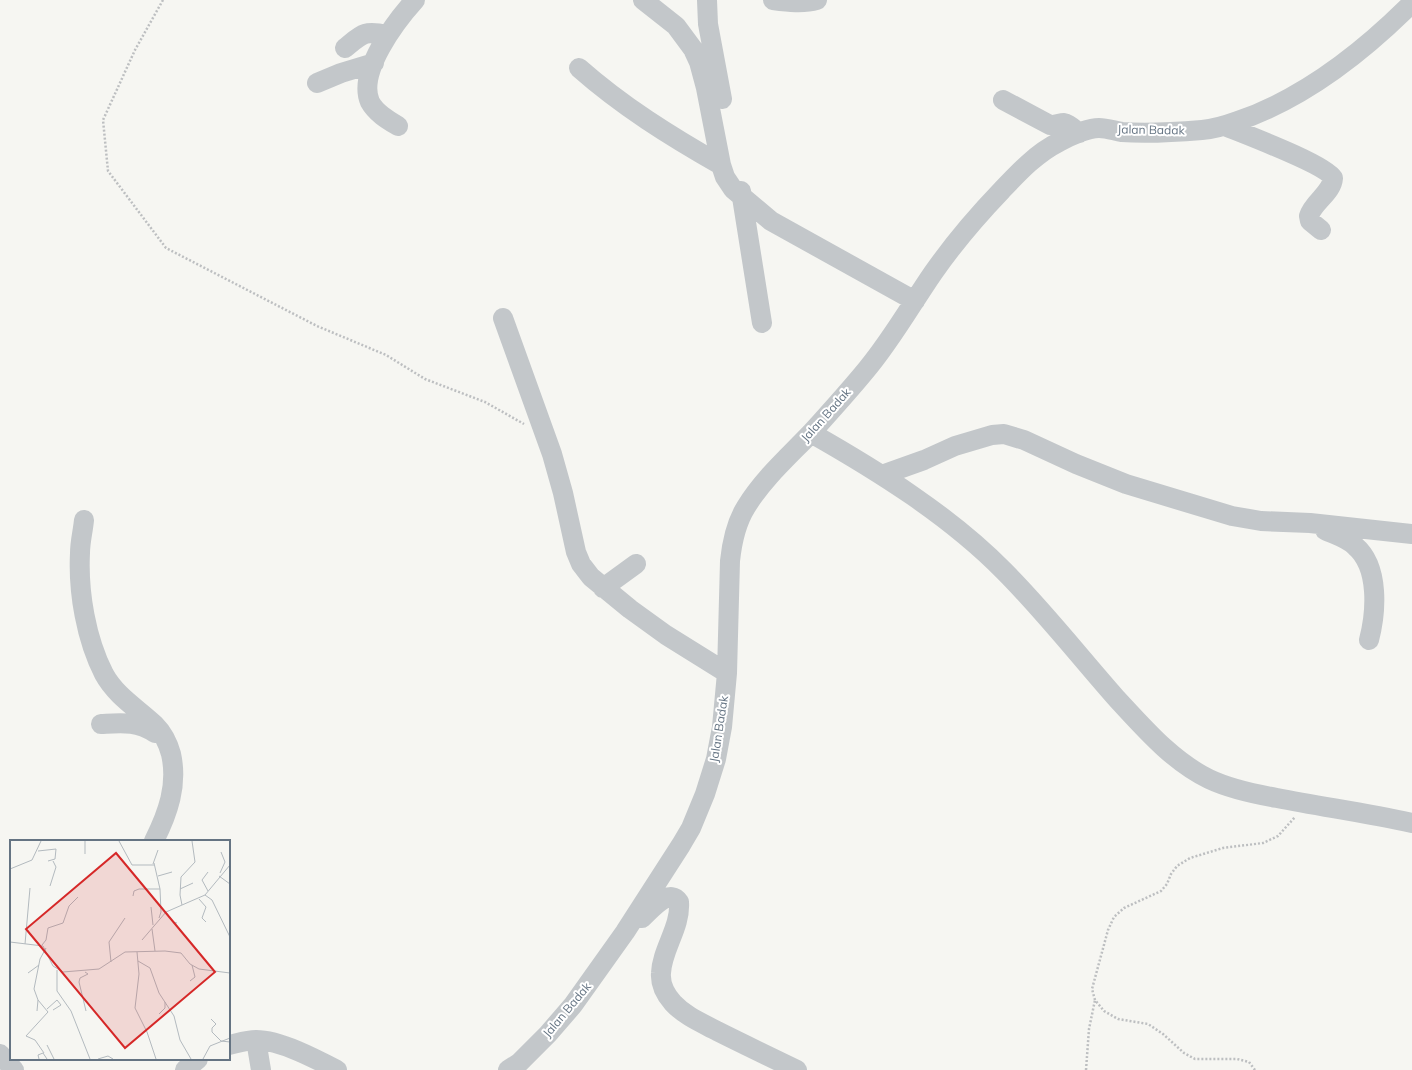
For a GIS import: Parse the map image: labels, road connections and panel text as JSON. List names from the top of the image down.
{
  "streets": {
    "street": ["Jalan Badak"]
  }
}
